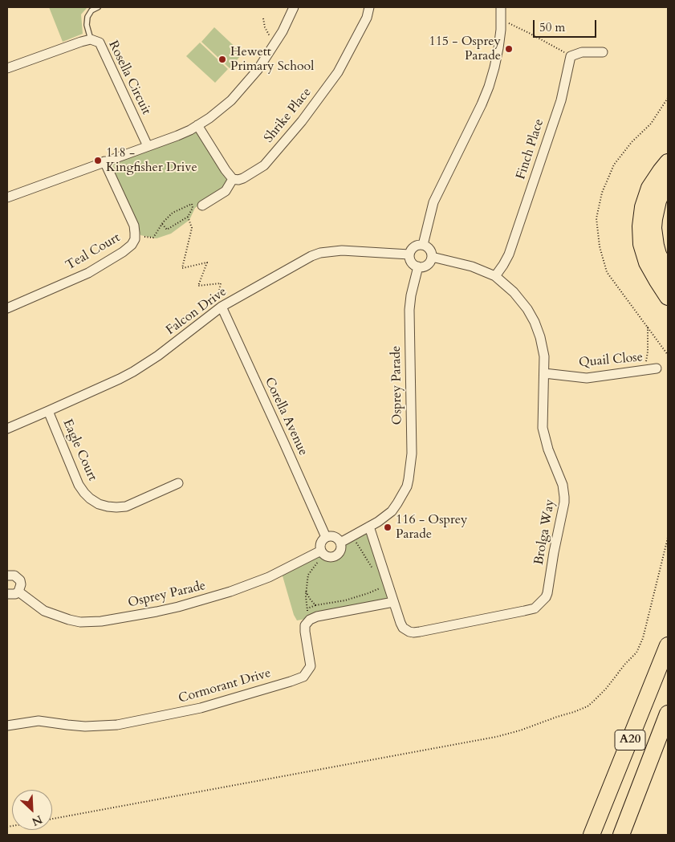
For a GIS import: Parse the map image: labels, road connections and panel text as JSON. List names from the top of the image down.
{
  "streets": {
    "highway": ["A20"],
    "street": [
      "Rosella Circuit",
      "Shrike Place",
      "Finch Place",
      "Teal Court",
      "Falcon Drive",
      "Quail Close",
      "Osprey Parade",
      "Corella Avenue",
      "Eagle Court",
      "Brolga Way",
      "Cormorant Drive"
    ]
  },
  "crossings": [
    ["Finch Place", "Brolga Way"],
    ["Falcon Drive", "Osprey Parade"],
    ["Falcon Drive", "Corella Avenue"],
    ["Falcon Drive", "Eagle Court"],
    ["Falcon Drive", "Brolga Way"],
    ["Quail Close", "Brolga Way"],
    ["Osprey Parade", "Corella Avenue"],
    ["Osprey Parade", "Brolga Way"],
    ["Brolga Way", "Cormorant Drive"]
  ],
  "places": [
    "115 - Osprey Parade",
    "Hewett Primary School",
    "118 - Kingfisher Drive",
    "116 - Osprey Parade"
  ],
  "scale_bar": "50 m",
  "north": "bottom right"
}
